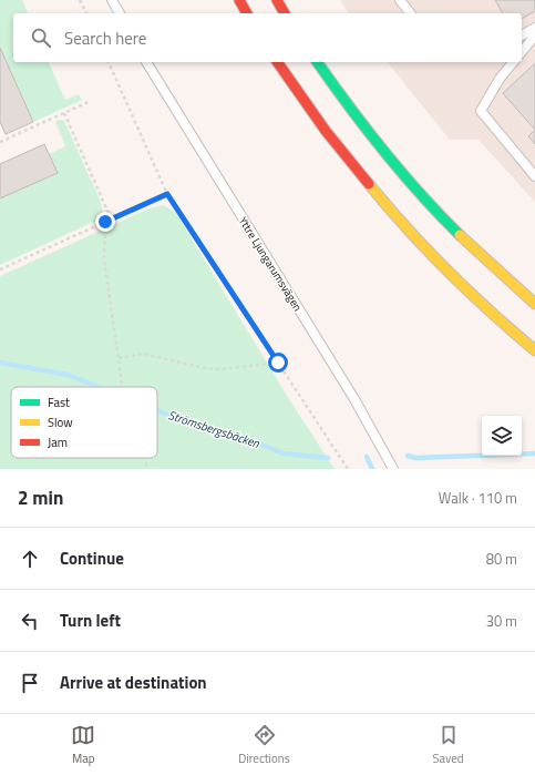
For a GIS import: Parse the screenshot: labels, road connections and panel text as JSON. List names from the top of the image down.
{
  "streets": {
    "lane": ["Yttre Ljungarumsvägen"]
  },
  "water": ["Strömsbergsbäcken"],
  "legend": ["Fast", "Slow", "Jam"],
  "page": {
    "search": "Search here",
    "heading": ["2 min", "Walk · 110 m"],
    "list": [
      ["Continue", "80 m"],
      ["Turn left", "30 m"],
      "Arrive at destination"
    ],
    "nav": ["Map", "Directions", "Saved"]
  }
}
